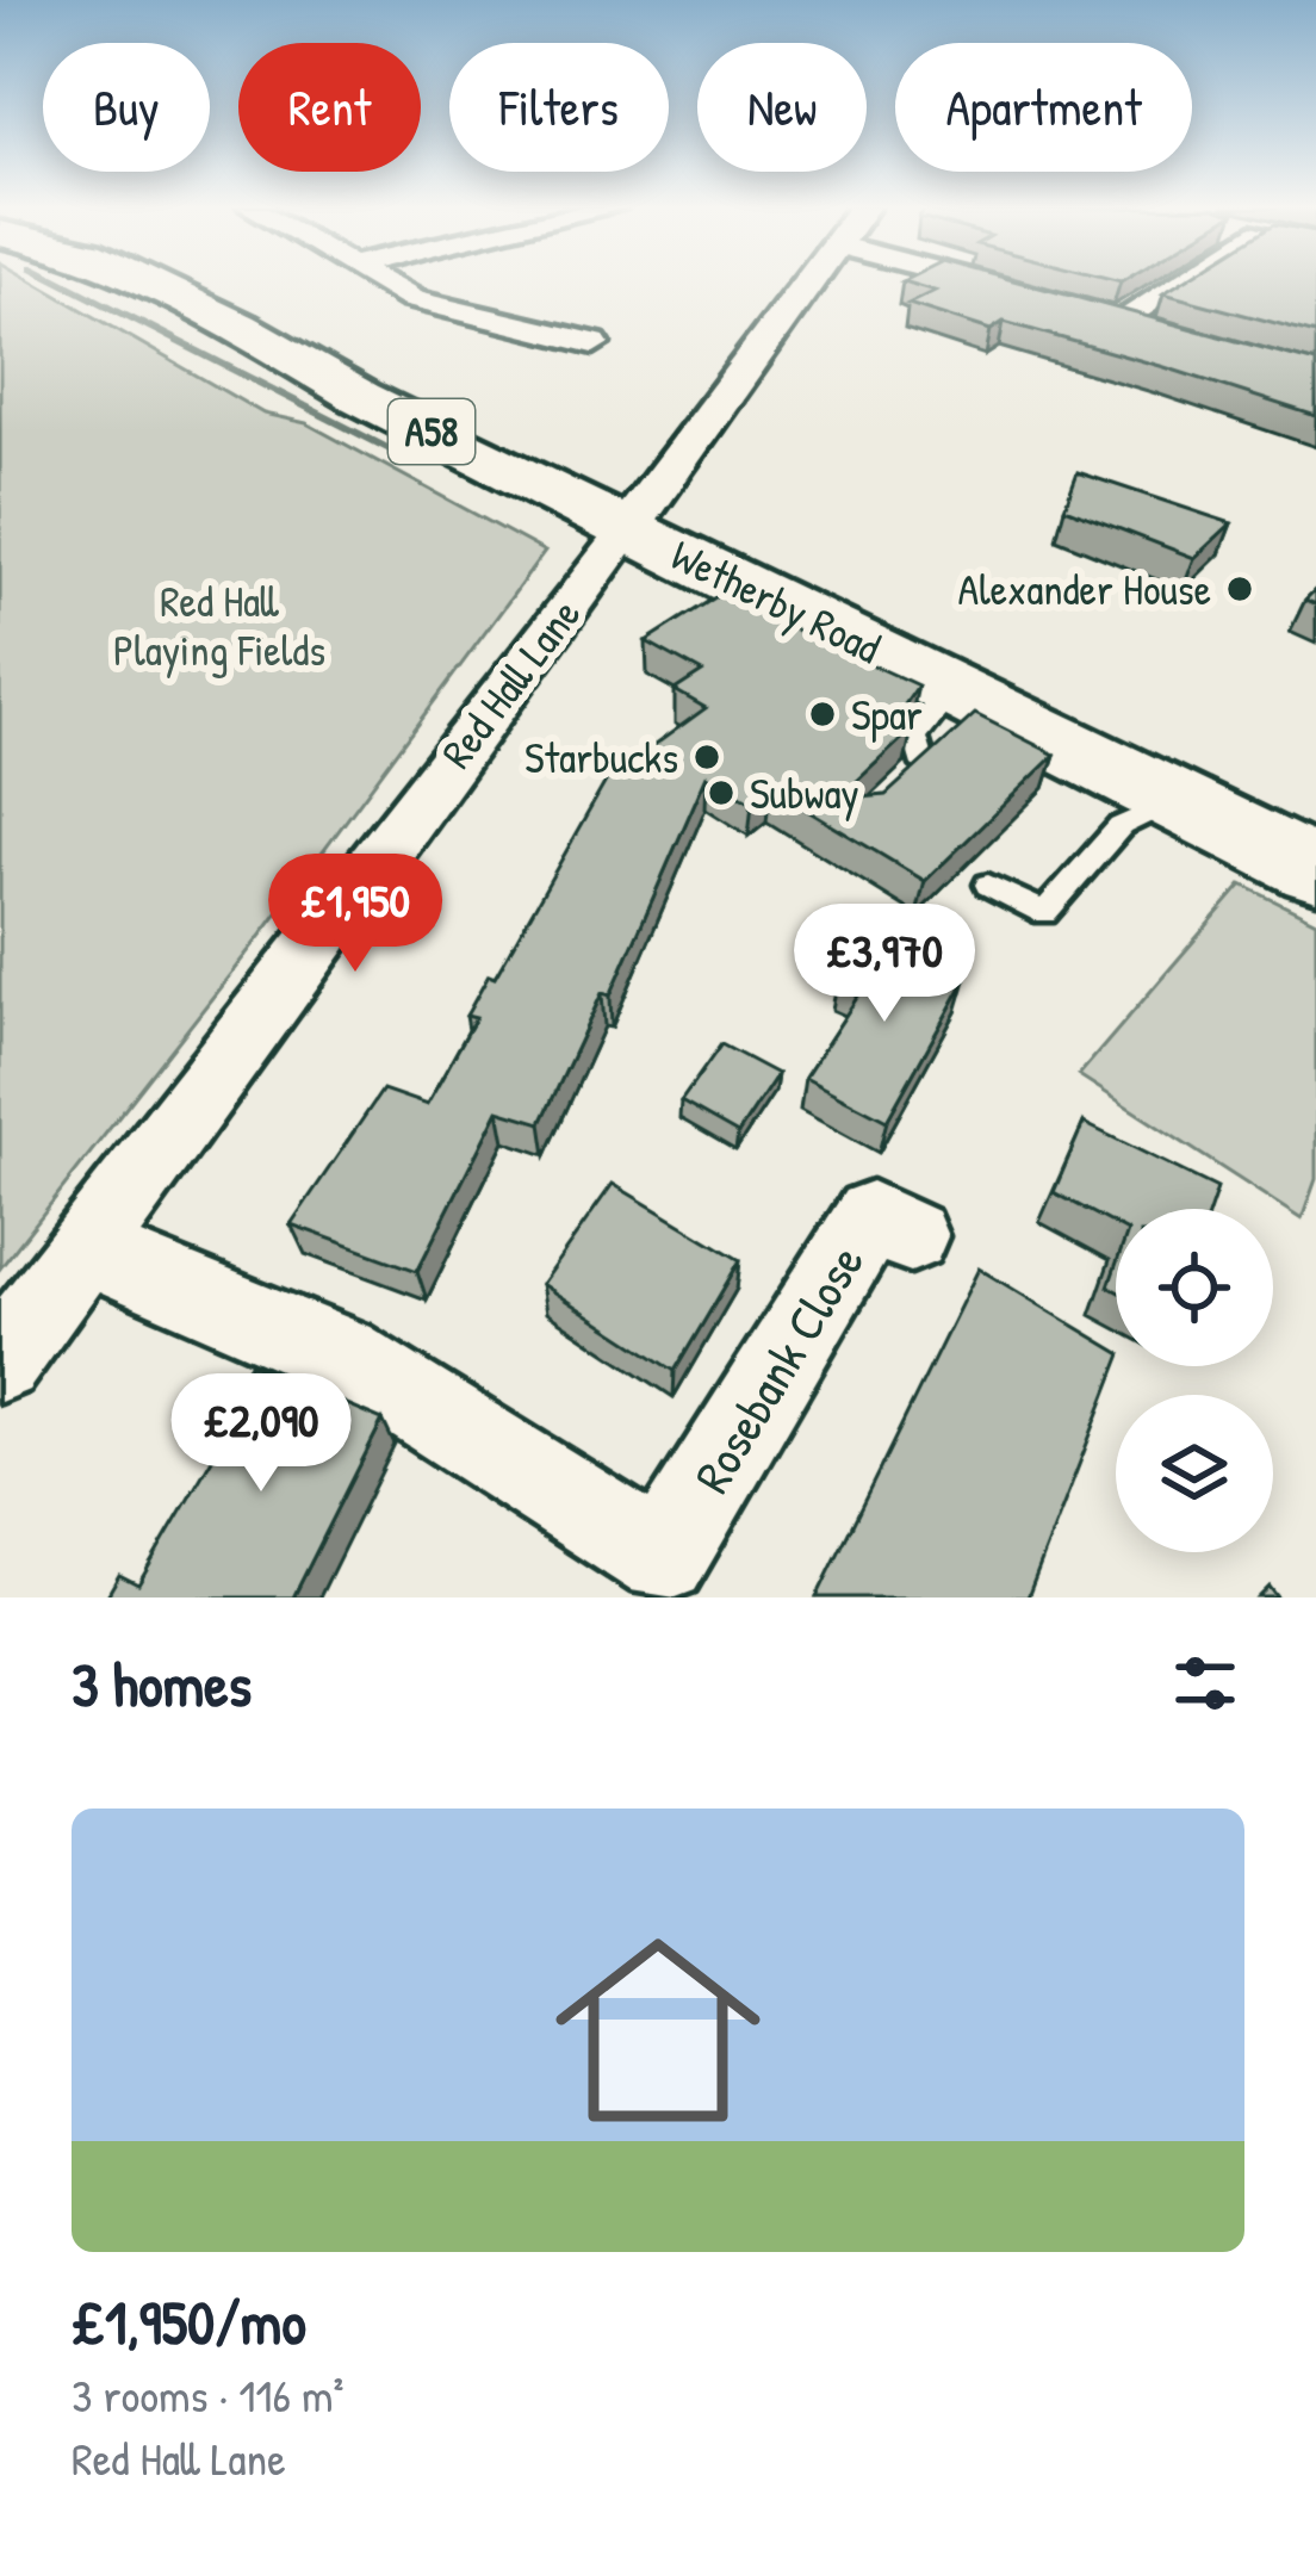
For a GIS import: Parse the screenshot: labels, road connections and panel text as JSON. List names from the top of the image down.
{
  "streets": {
    "main road": ["A58", "Wetherby Road"],
    "street": ["Red Hall Lane", "Rosebank Close"]
  },
  "crossings": [
    ["Wetherby Road", "Red Hall Lane"],
    ["Red Hall Lane", "Rosebank Close"]
  ],
  "parks": ["Red Hall Playing Fields"],
  "places": [
    "Alexander House",
    "Spar",
    "Starbucks",
    "Subway"
  ],
  "page": {
    "chip": [
      "Buy",
      "Rent",
      "Filters",
      "New",
      "Apartment"
    ],
    "price": ["£1,950", "£3,970", "£2,090"],
    "heading": "3 homes",
    "list": [
      {
        "name": "£1,950/mo",
        "note": "3 rooms · 116 m² · Red Hall Lane"
      }
    ]
  }
}
